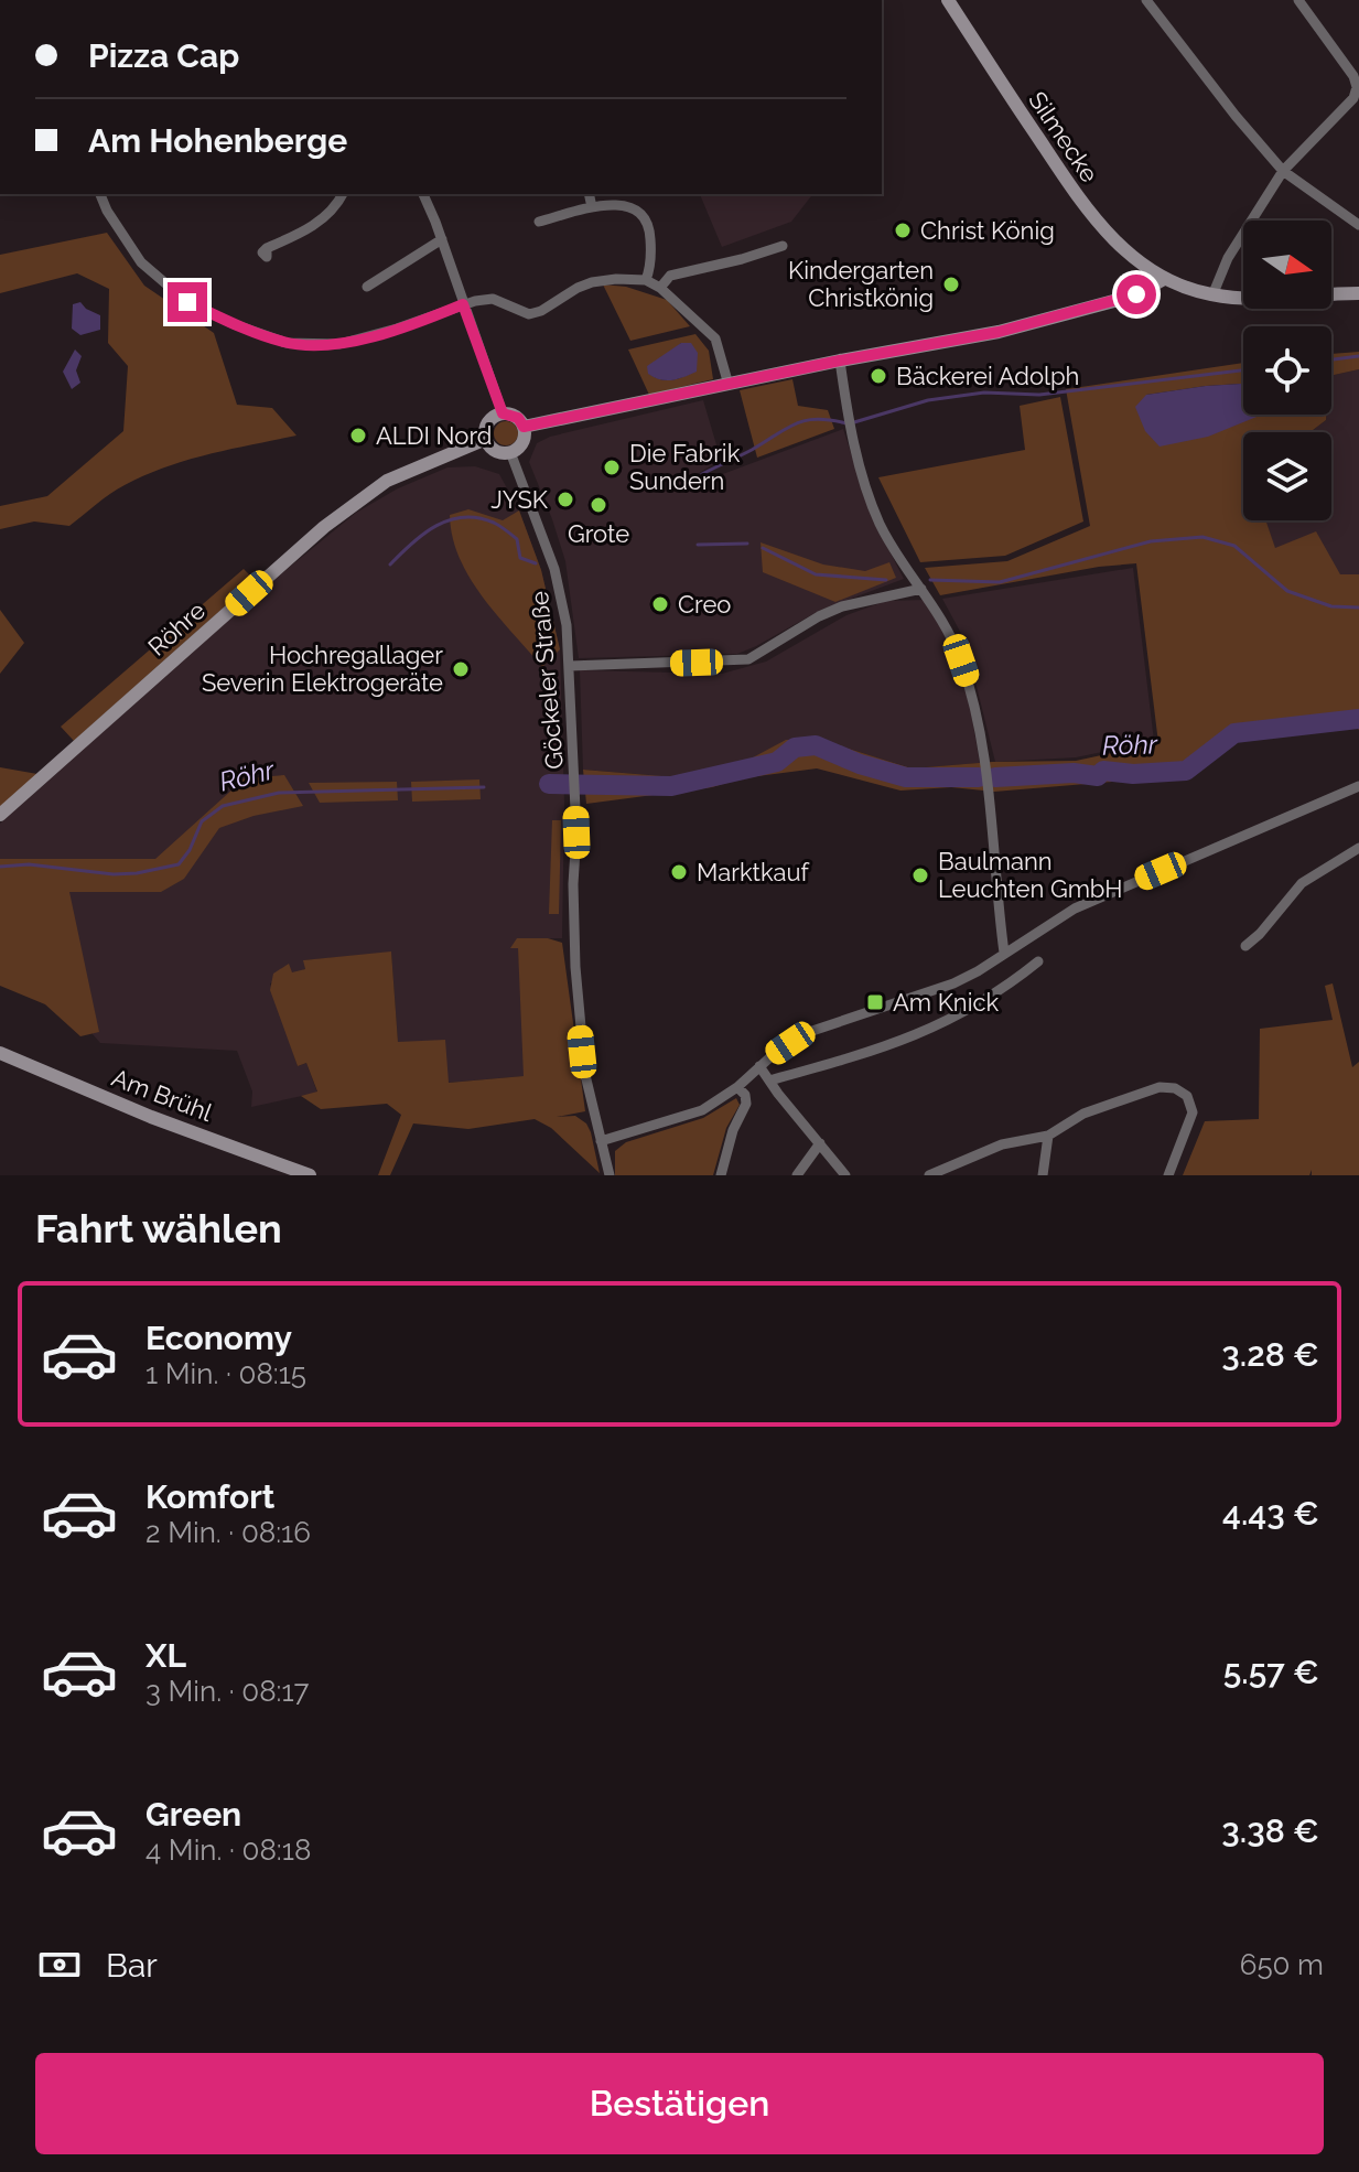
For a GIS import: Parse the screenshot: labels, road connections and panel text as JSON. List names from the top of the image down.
{
  "streets": {
    "main road": ["Silmecke", "Röhre", "Am Brühl"],
    "street": ["Göckeler Straße"]
  },
  "crossings": [
    ["Röhre", "Göckeler Straße"]
  ],
  "water": ["Röhr"],
  "places": {
    "other": [
      "Christ König",
      "Kindergarten Christkönig",
      "Bäckerei Adolph",
      "ALDI Nord",
      "Die Fabrik Sundern",
      "JYSK",
      "Grote",
      "Creo",
      "Hochregallager Severin Elektrogeräte",
      "Marktkauf",
      "Baulmann Leuchten GmbH"
    ],
    "transit": ["Am Knick"]
  },
  "north": "right",
  "page": {
    "banner": ["Pizza Cap", "Am Hohenberge"],
    "heading": "Fahrt wählen",
    "list": [
      {
        "name": "Economy",
        "note": "1 Min. · 08:15",
        "value": "3.28 €"
      },
      {
        "name": "Komfort",
        "note": "2 Min. · 08:16",
        "value": "4.43 €"
      },
      {
        "name": "XL",
        "note": "3 Min. · 08:17",
        "value": "5.57 €"
      },
      {
        "name": "Green",
        "note": "4 Min. · 08:18",
        "value": "3.38 €"
      }
    ],
    "pay": ["Bar", "650 m"],
    "buttons": "Bestätigen"
  }
}
